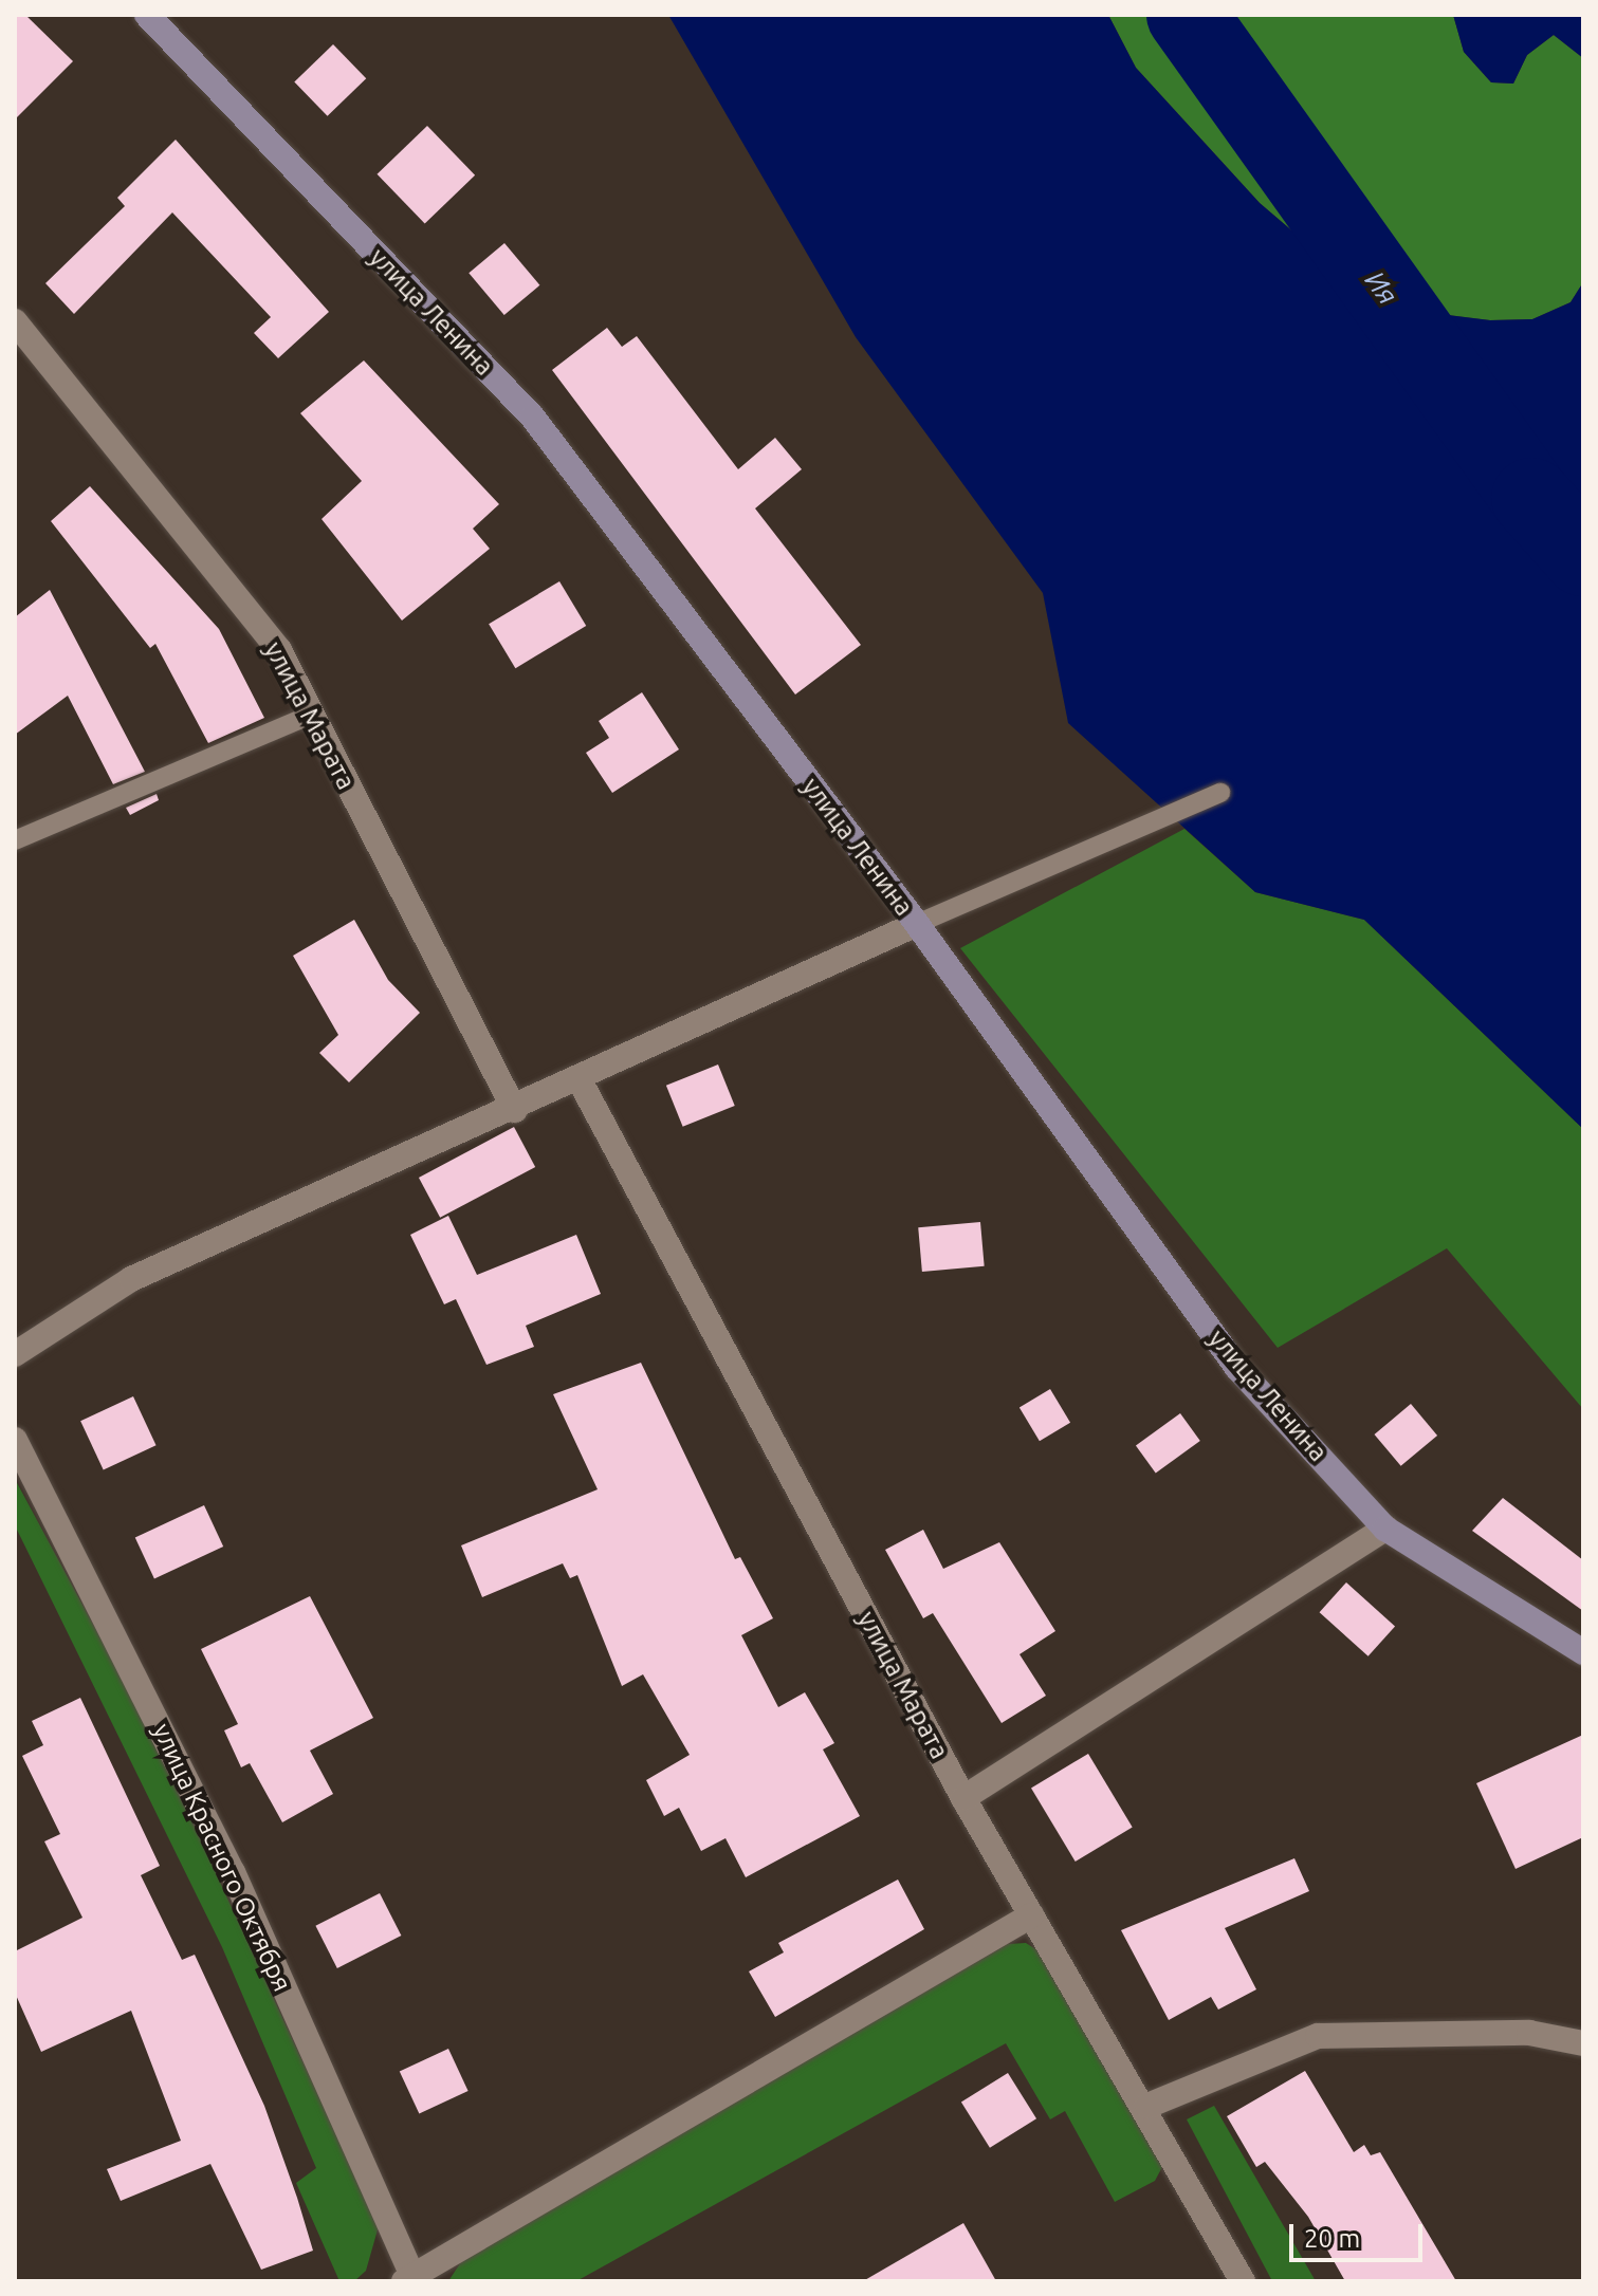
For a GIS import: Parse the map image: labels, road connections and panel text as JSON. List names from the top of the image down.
{
  "streets": {
    "main road": ["улица Ленина"],
    "street": ["улица Марата", "улица Красного Октября"]
  },
  "water": ["Ия"],
  "scale_bar": "20 m"
}
